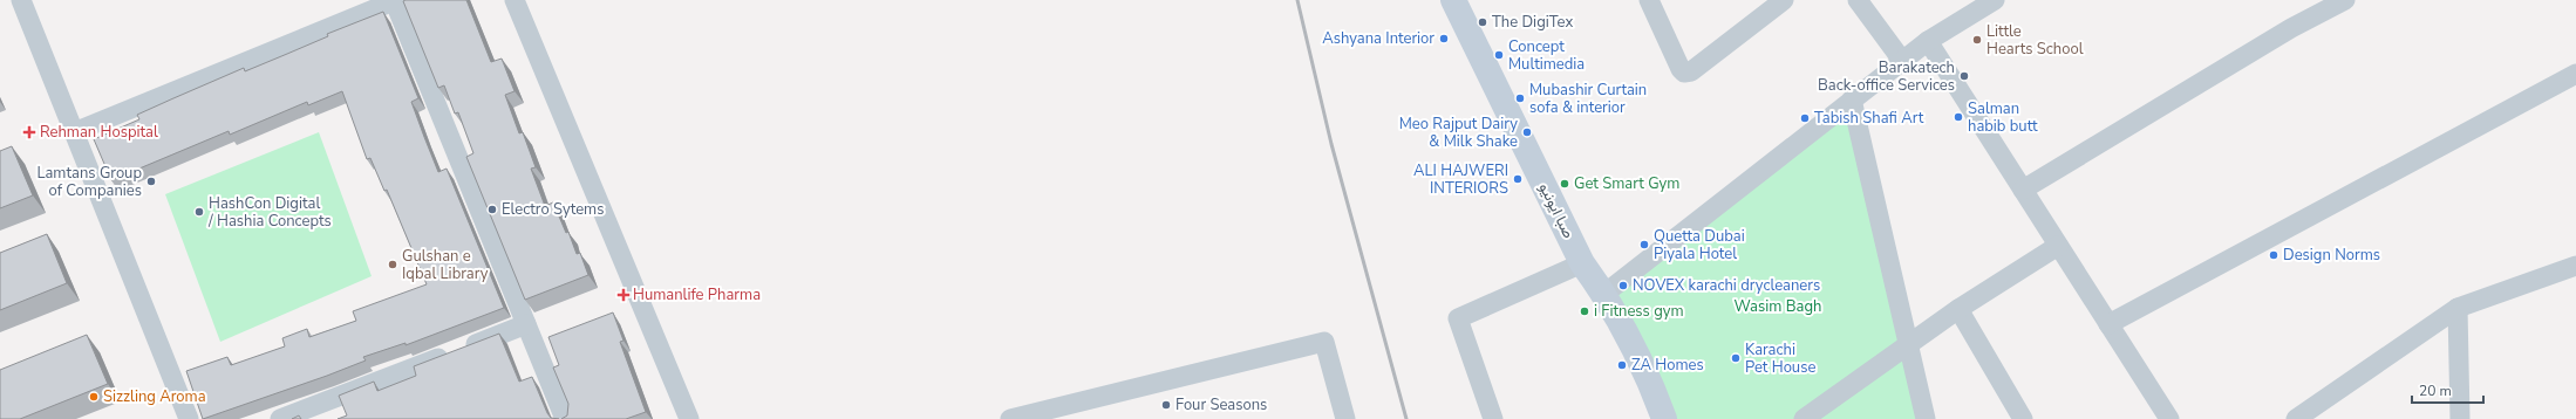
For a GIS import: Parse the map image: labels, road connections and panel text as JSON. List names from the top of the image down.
{
  "streets": {
    "main road": ["صبا ایونیو"]
  },
  "parks": ["Wasim Bagh"],
  "places": {
    "other": [
      "The DigiTex",
      "Ashyana Interior",
      "Little Hearts School",
      "Concept Multimedia",
      "Barakatech Back-office Services",
      "Mubashir Curtain sofa & interior",
      "Salman habib butt",
      "Tabish Shafi Art",
      "Meo Rajput Dairy & Milk Shake",
      "ALI HAJWERI INTERIORS",
      "Lamtans Group of Companies",
      "Get Smart Gym",
      "Electro Sytems",
      "HashCon Digital / Hashia Concepts",
      "Quetta Dubai Piyala Hotel",
      "Design Norms",
      "Gulshan e Iqbal Library",
      "NOVEX karachi drycleaners",
      "i Fitness gym",
      "Karachi Pet House",
      "ZA Homes",
      "Sizzling Aroma",
      "Four Seasons"
    ],
    "health": ["Rehman Hospital", "Humanlife Pharma"]
  },
  "scale_bar": "20 m"
}
